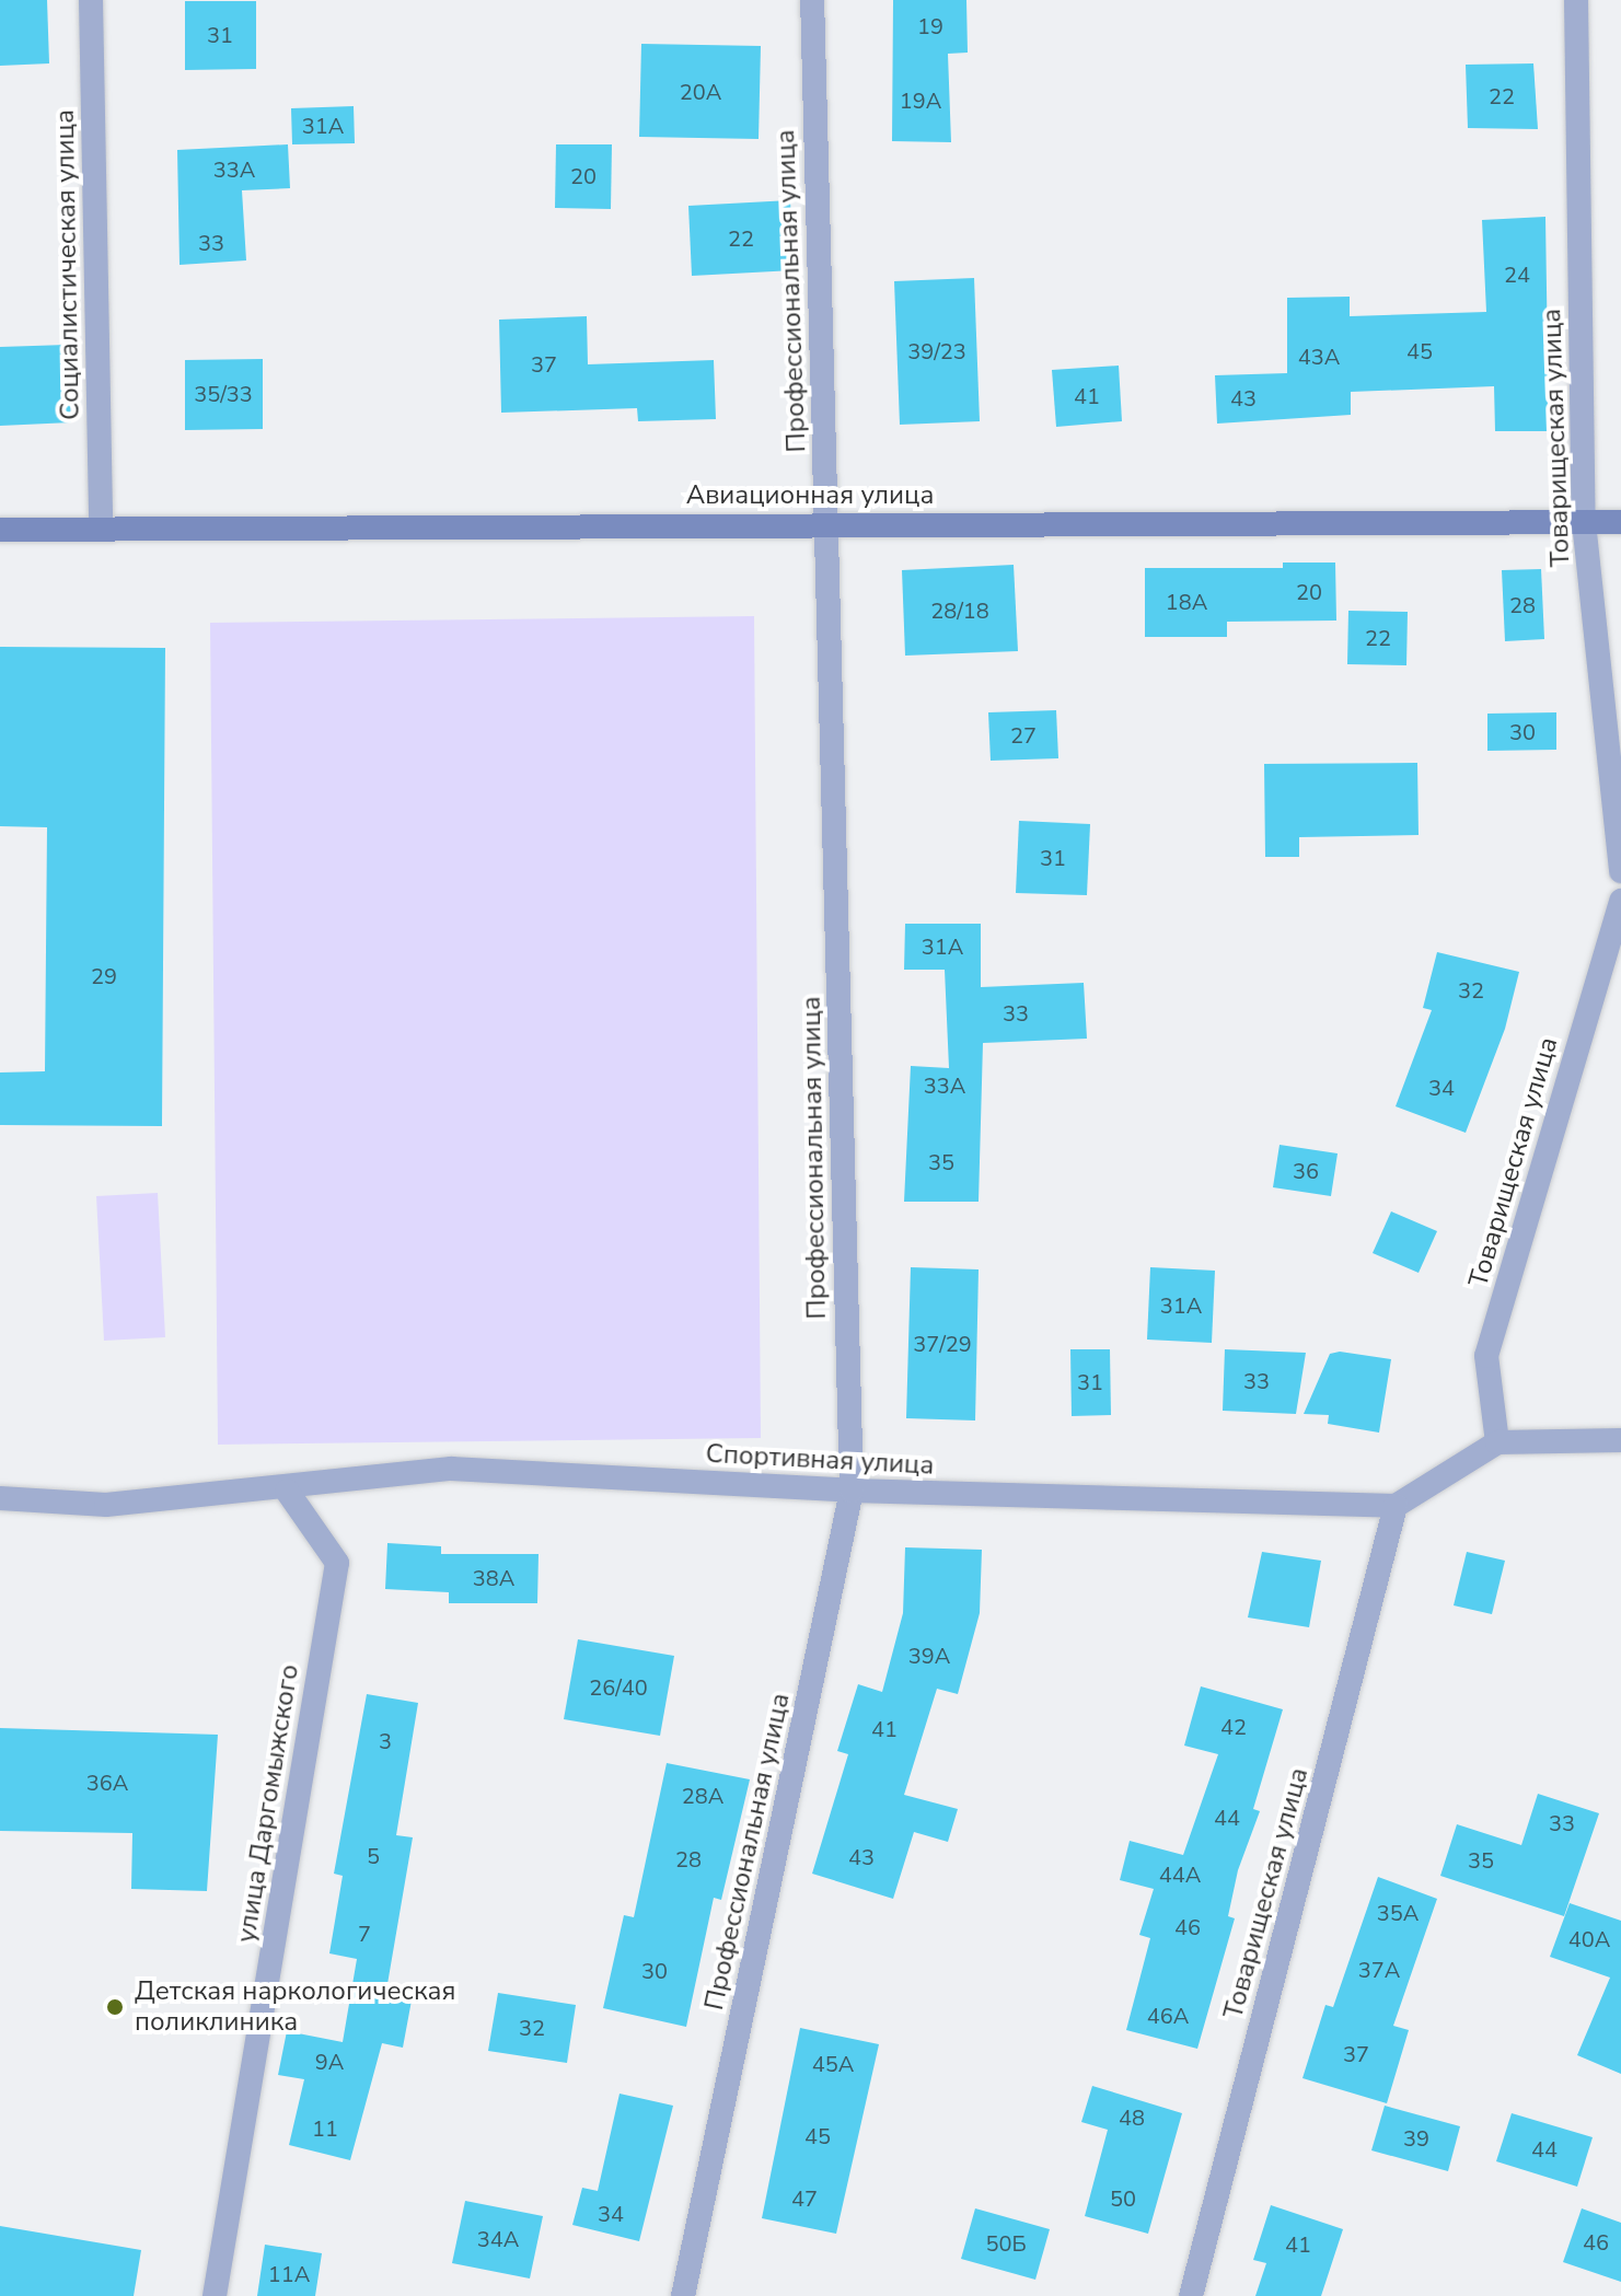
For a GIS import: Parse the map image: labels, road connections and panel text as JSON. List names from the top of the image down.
{
  "streets": {
    "main road": ["Авиационная улица"],
    "street": [
      "Социалистическая улица",
      "Профессиональная улица",
      "Товарищеская улица",
      "Спортивная улица",
      "улица Даргомыжского"
    ]
  },
  "crossings": [
    ["Социалистическая улица", "Авиационная улица"],
    ["Профессиональная улица", "Авиационная улица"],
    ["Профессиональная улица", "Спортивная улица"],
    ["Товарищеская улица", "Авиационная улица"],
    ["Товарищеская улица", "Спортивная улица"],
    ["Спортивная улица", "улица Даргомыжского"]
  ],
  "places": ["Детская наркологическая поликлиника"],
  "house_numbers": [
    "19",
    "31",
    "20А",
    "22",
    "19А",
    "31А",
    "33А",
    "20",
    "22",
    "33",
    "24",
    "39/23",
    "45",
    "43А",
    "37",
    "35/33",
    "41",
    "43",
    "20",
    "18А",
    "28",
    "28/18",
    "22",
    "30",
    "27",
    "31",
    "31А",
    "29",
    "32",
    "33",
    "33А",
    "34",
    "35",
    "36",
    "31А",
    "37/29",
    "33",
    "31",
    "38А",
    "39А",
    "26/40",
    "42",
    "41",
    "3",
    "36А",
    "28А",
    "44",
    "33",
    "5",
    "43",
    "28",
    "35",
    "44А",
    "35А",
    "46",
    "7",
    "40А",
    "37А",
    "30",
    "46А",
    "32",
    "37",
    "9А",
    "45А",
    "48",
    "11",
    "45",
    "39",
    "44",
    "47",
    "50",
    "34",
    "34А",
    "46",
    "50Б",
    "41",
    "11А"
  ]
}
